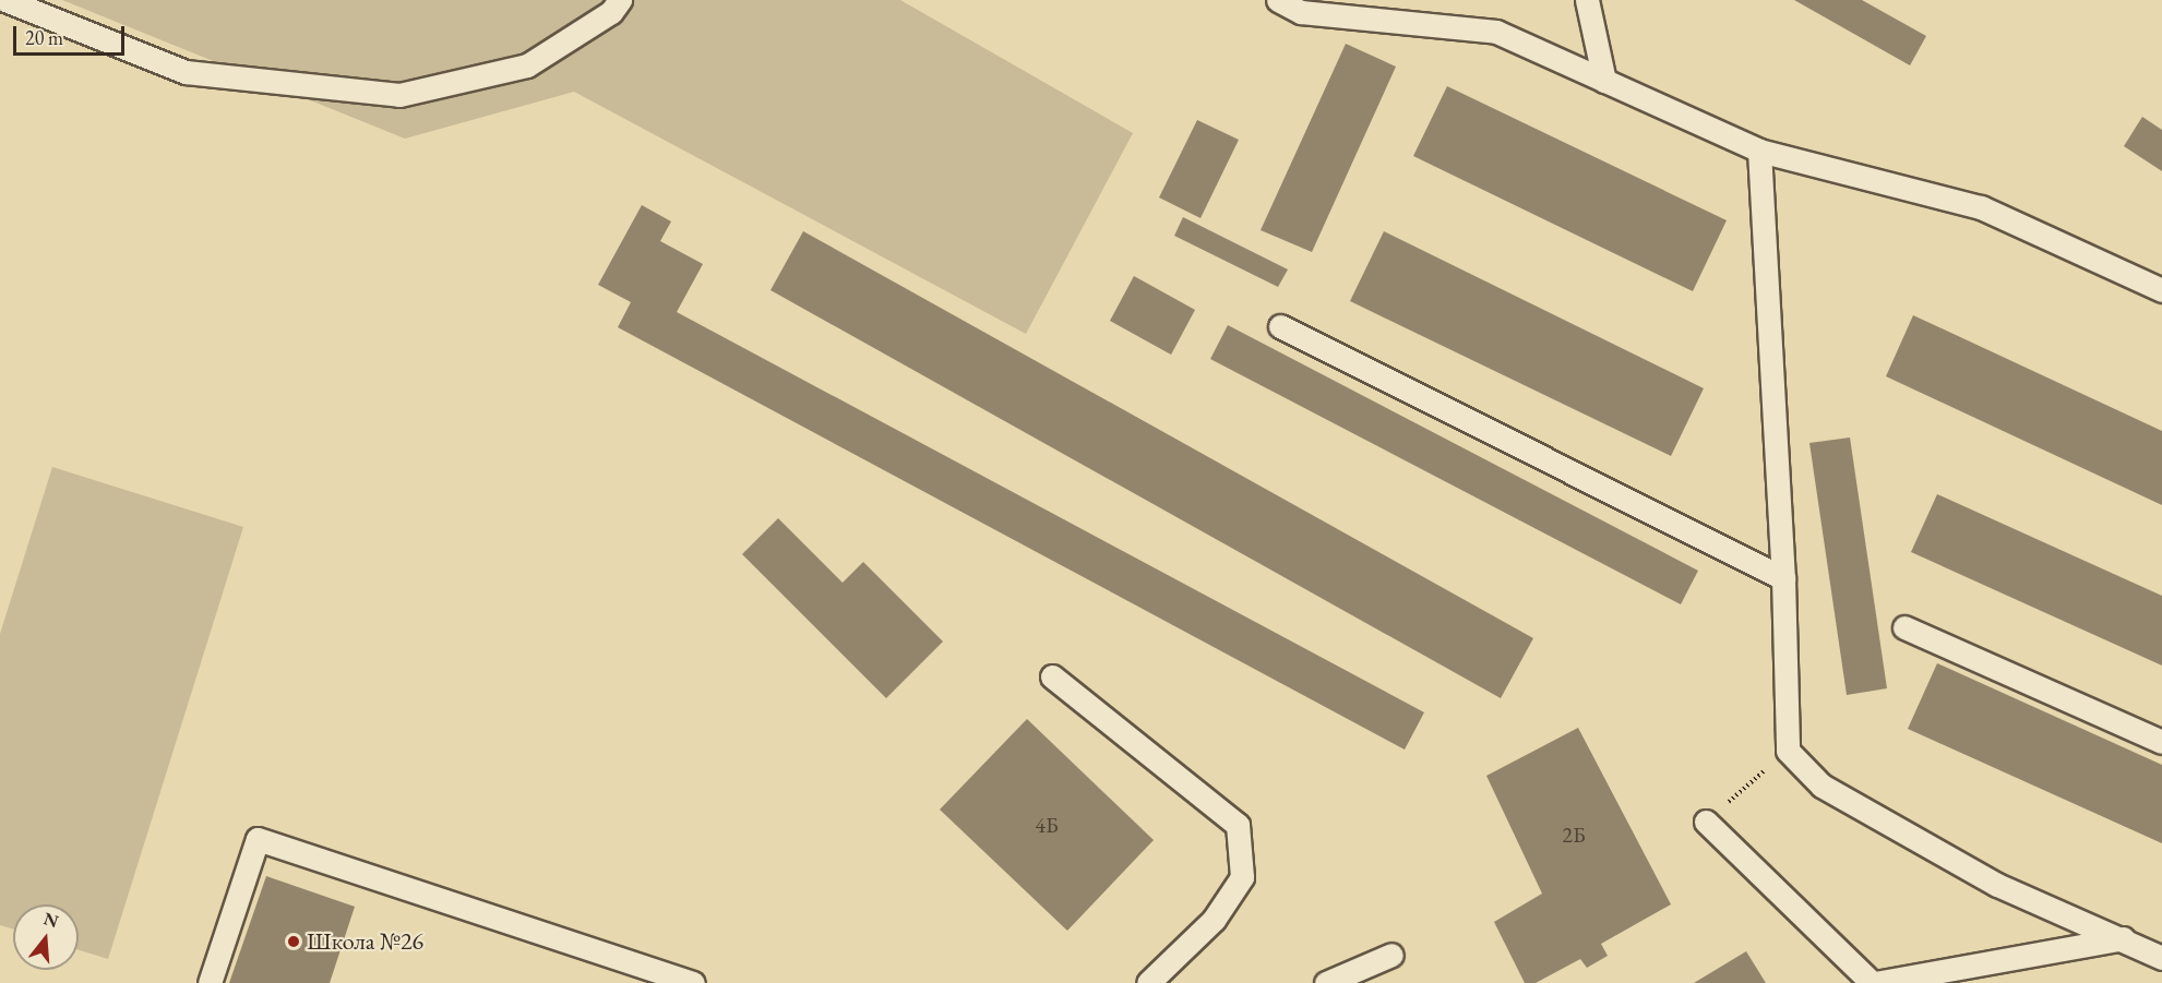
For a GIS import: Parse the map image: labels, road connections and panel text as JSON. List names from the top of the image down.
{
  "places": ["Школа №26"],
  "house_numbers": ["4Б", "2Б"],
  "scale_bar": "20 m",
  "north": "top"
}
